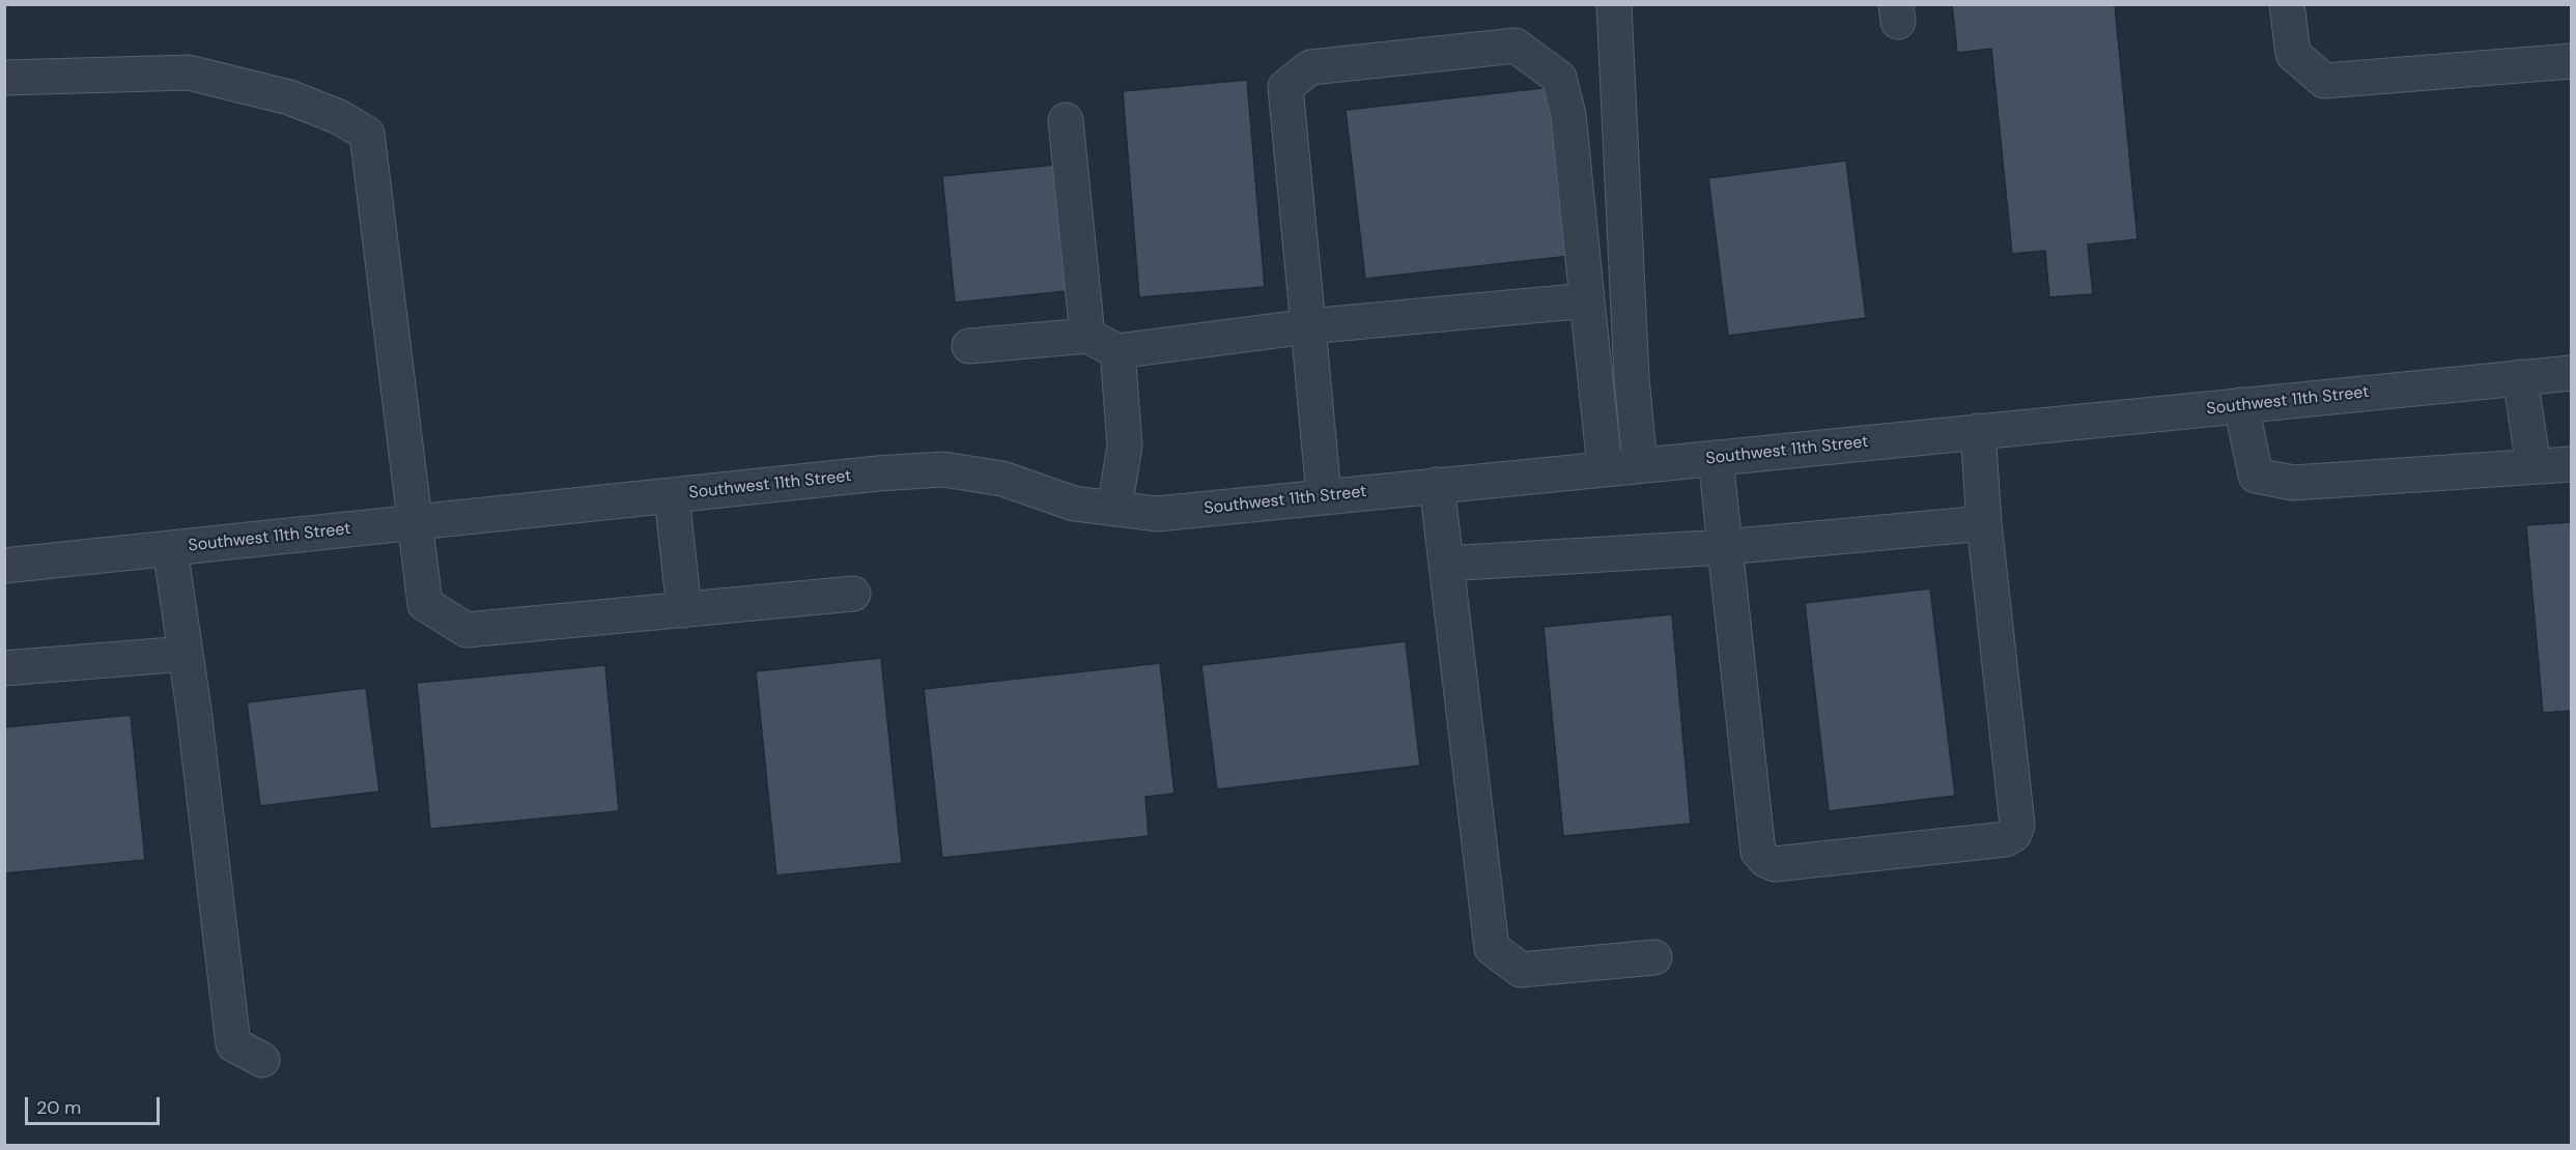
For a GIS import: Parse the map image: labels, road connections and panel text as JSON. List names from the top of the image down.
{
  "streets": {
    "street": ["Southwest 11th Street"]
  },
  "scale_bar": "20 m"
}
